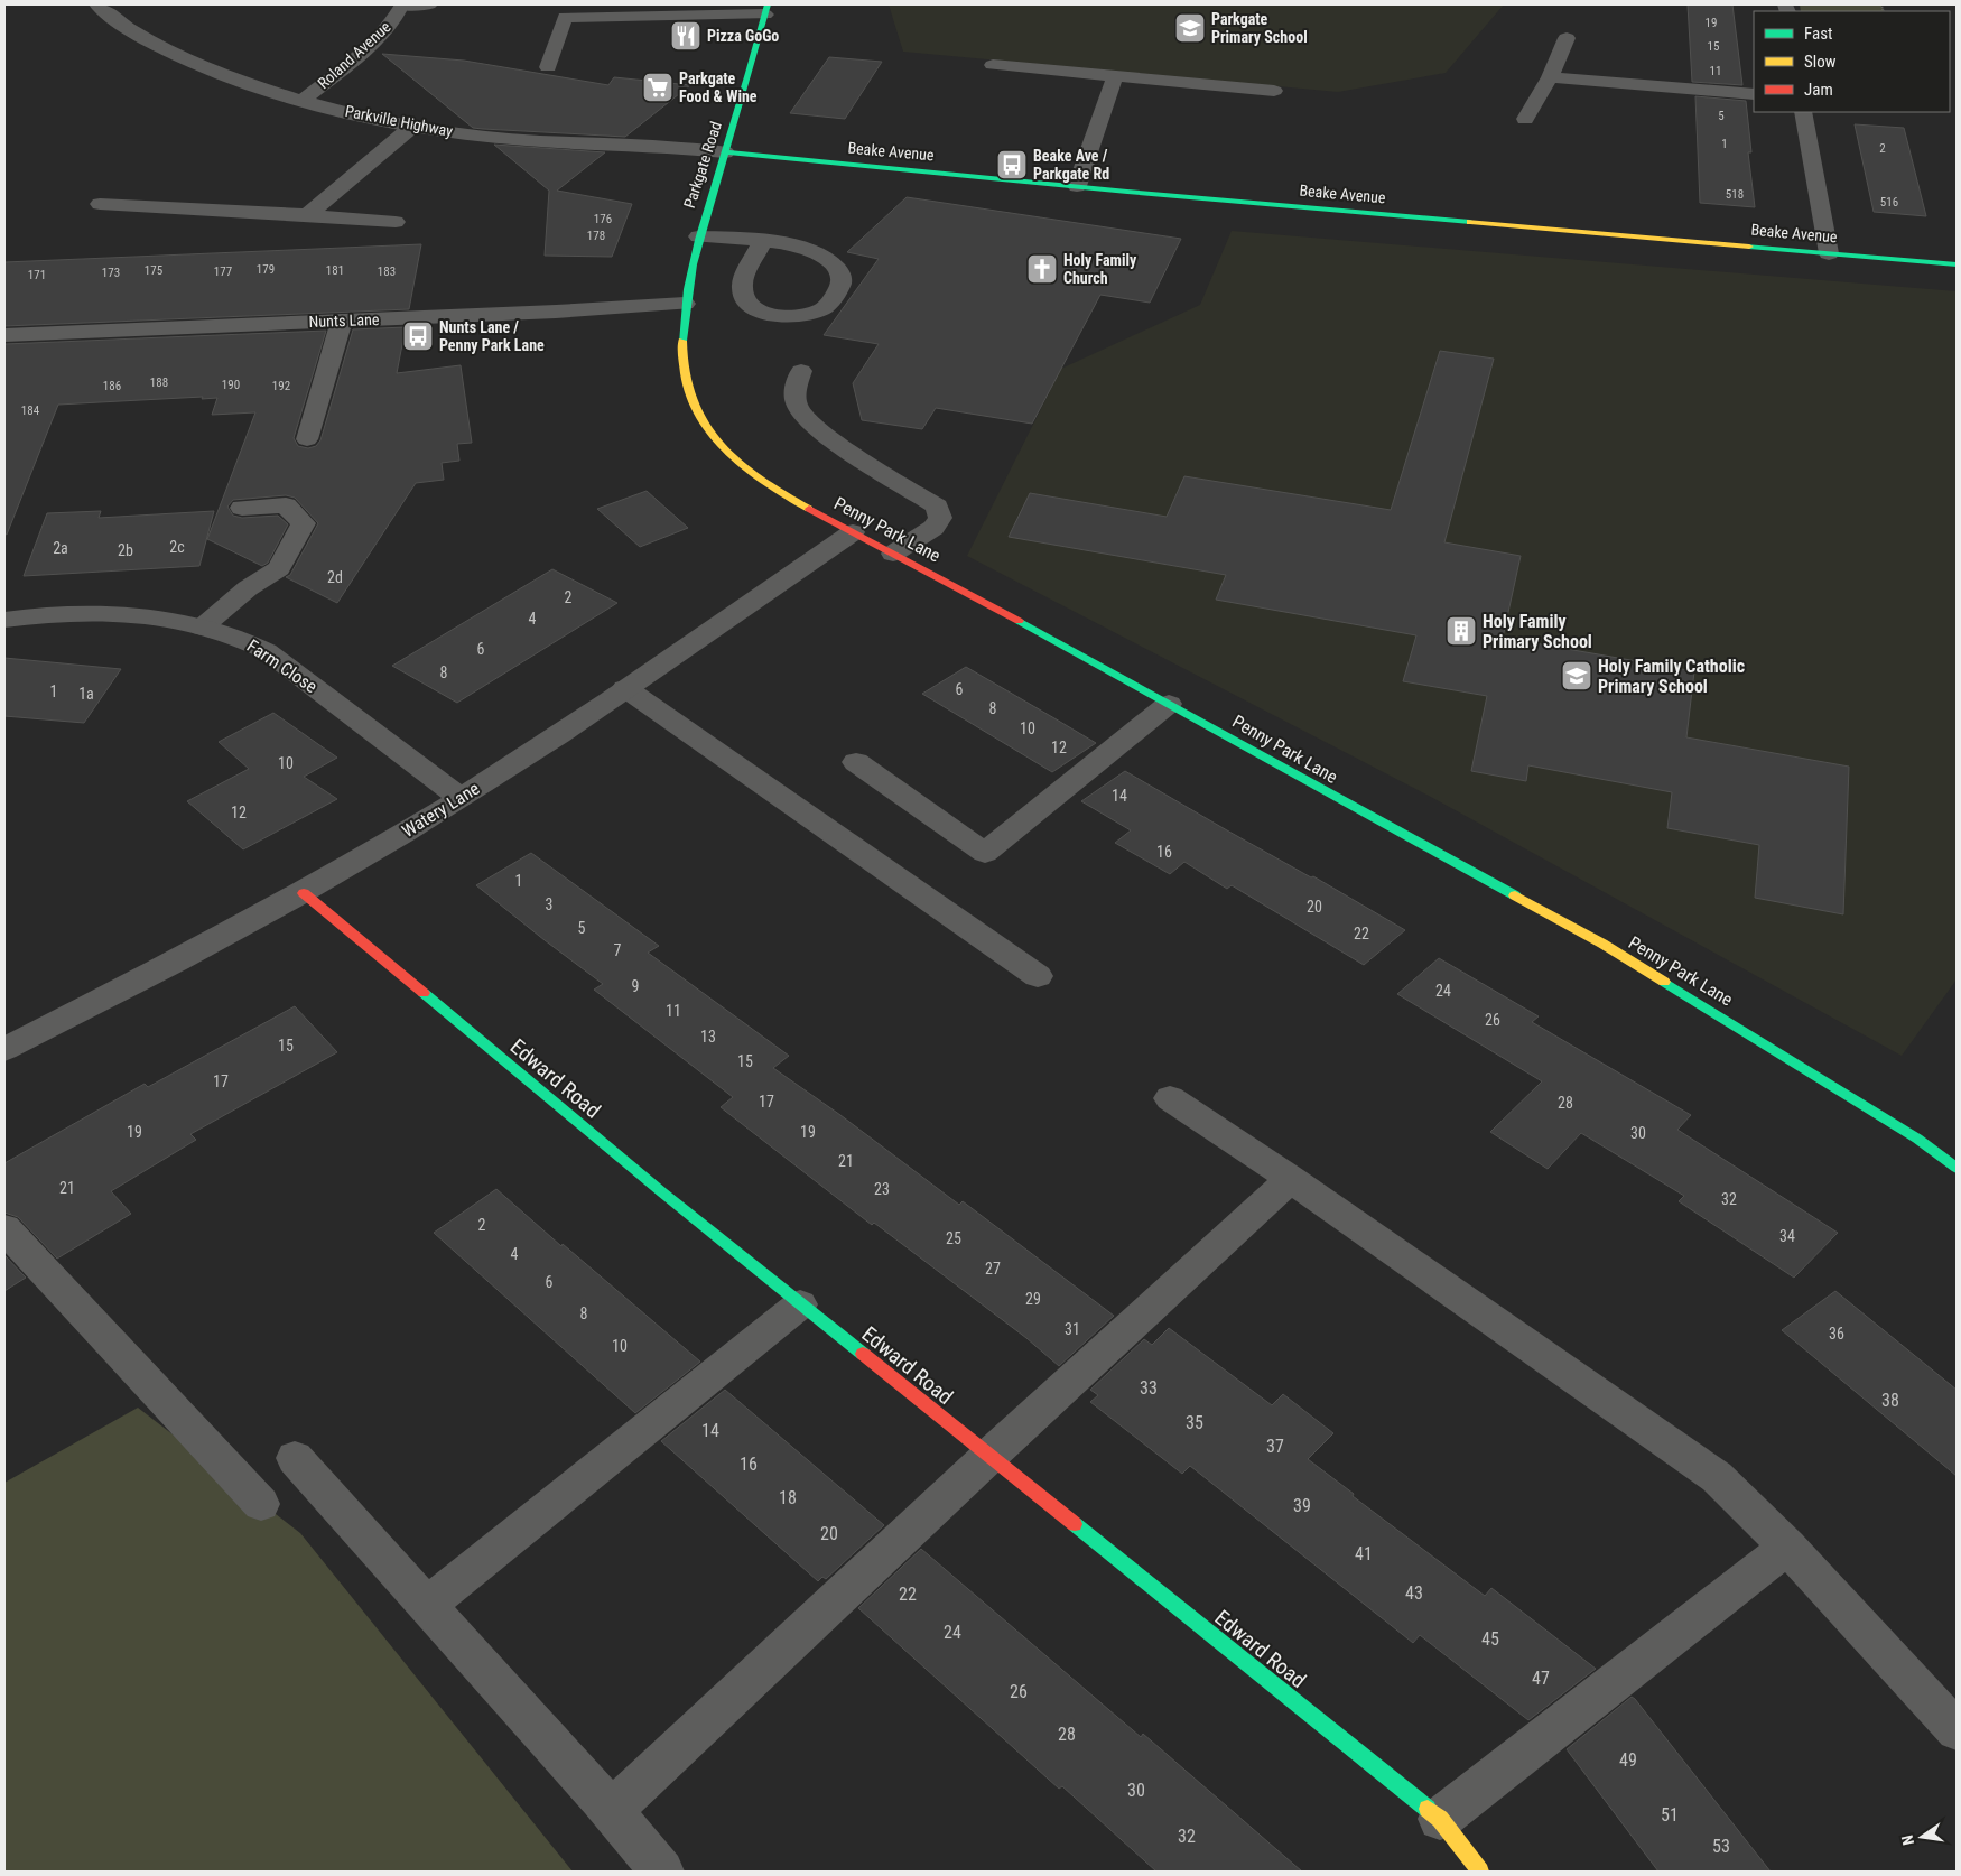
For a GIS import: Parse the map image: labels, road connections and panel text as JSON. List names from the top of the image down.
{
  "streets": {
    "street": [
      "Roland Avenue",
      "Parkville Highway",
      "Beake Avenue",
      "Parkgate Road",
      "Nunts Lane",
      "Penny Park Lane",
      "Farm Close",
      "Watery Lane",
      "Edward Road"
    ]
  },
  "crossings": [
    ["Roland Avenue", "Parkville Highway"],
    ["Parkville Highway", "Beake Avenue"],
    ["Parkville Highway", "Parkgate Road"],
    ["Beake Avenue", "Parkgate Road"],
    ["Parkgate Road", "Nunts Lane"],
    ["Parkgate Road", "Penny Park Lane"],
    ["Nunts Lane", "Penny Park Lane"],
    ["Penny Park Lane", "Watery Lane"],
    ["Farm Close", "Watery Lane"],
    ["Watery Lane", "Edward Road"]
  ],
  "places": {
    "school or university": ["Parkgate Primary School", "Holy Family Catholic Primary School"],
    "restaurant": ["Pizza GoGo"],
    "supermarket": ["Parkgate Food & Wine"],
    "bus stop": ["Beake Ave / Parkgate Rd", "Nunts Lane / Penny Park Lane"],
    "church": ["Holy Family Church"],
    "building": ["Holy Family Primary School"]
  },
  "house_numbers": [
    "19",
    "15",
    "11",
    "5",
    "1",
    "2",
    "518",
    "516",
    "176",
    "178",
    "179",
    "175",
    "181",
    "177",
    "183",
    "173",
    "171",
    "188",
    "190",
    "186",
    "192",
    "184",
    "2c",
    "2a",
    "2b",
    "2d",
    "2",
    "4",
    "6",
    "8",
    "6",
    "1",
    "1a",
    "8",
    "10",
    "12",
    "10",
    "14",
    "12",
    "16",
    "1",
    "3",
    "20",
    "5",
    "22",
    "7",
    "9",
    "24",
    "11",
    "26",
    "13",
    "15",
    "15",
    "17",
    "17",
    "28",
    "19",
    "19",
    "30",
    "21",
    "21",
    "23",
    "32",
    "2",
    "34",
    "25",
    "4",
    "27",
    "6",
    "29",
    "8",
    "31",
    "36",
    "10",
    "33",
    "38",
    "35",
    "14",
    "37",
    "16",
    "18",
    "39",
    "20",
    "41",
    "43",
    "22",
    "24",
    "45",
    "47",
    "26",
    "28",
    "49",
    "30",
    "51",
    "32",
    "53"
  ],
  "legend": ["Fast", "Slow", "Jam"],
  "north": "left"
}
